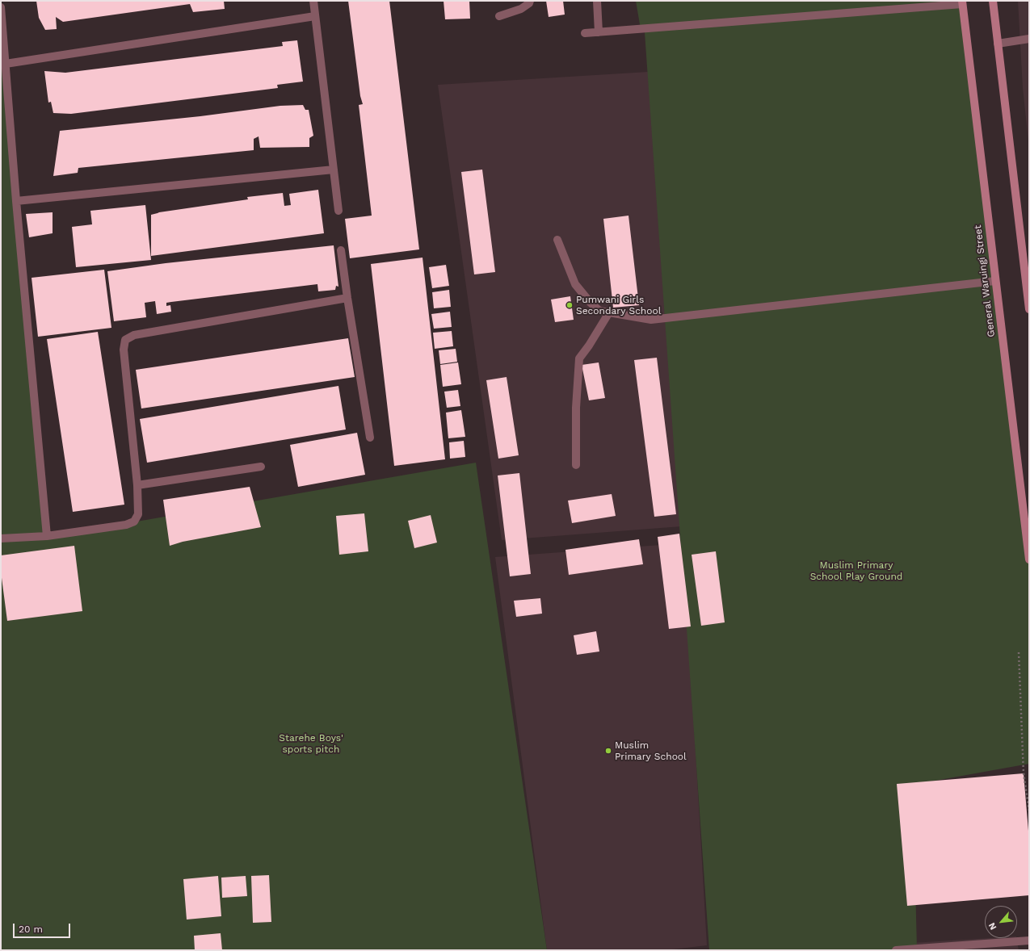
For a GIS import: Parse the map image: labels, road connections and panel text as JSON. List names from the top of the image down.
{
  "streets": {
    "main road": ["General Waruingi Street"]
  },
  "parks": ["Muslim Primary School Play Ground", "Starehe Boys' sports pitch"],
  "places": ["Pumwani Girls Secondary School", "Muslim Primary School"],
  "scale_bar": "20 m",
  "north": "bottom left"
}
